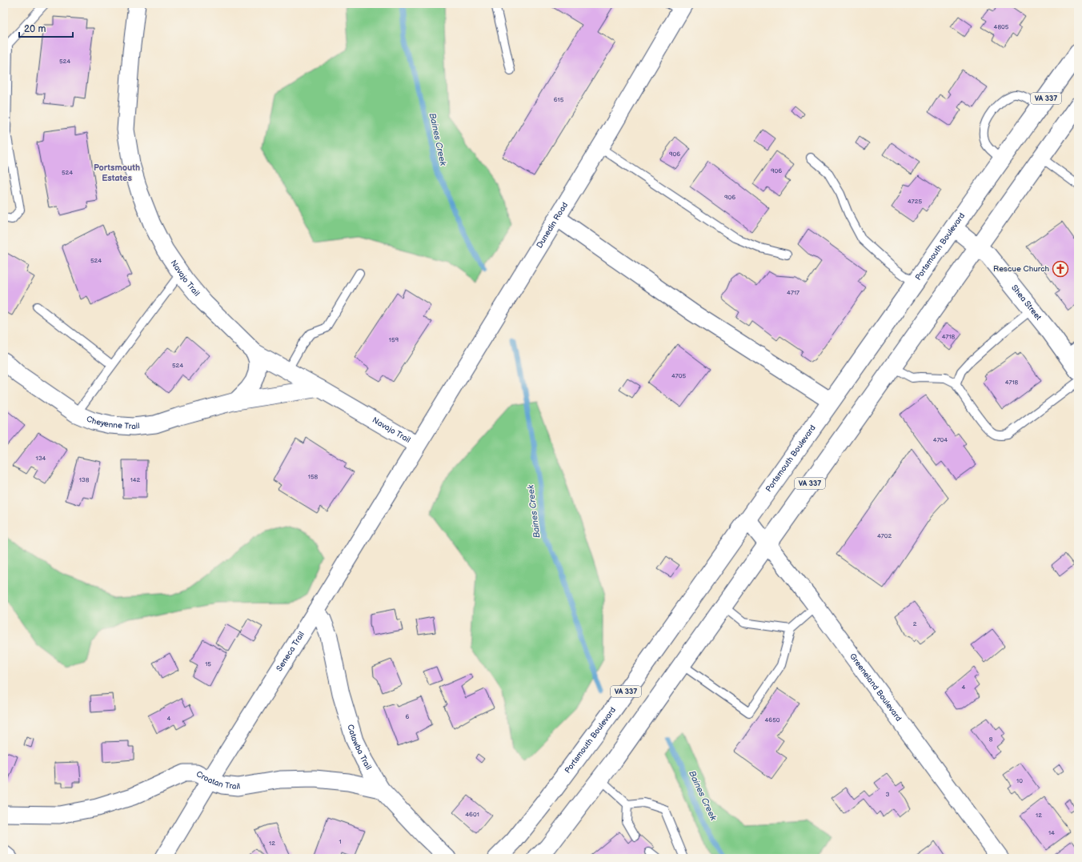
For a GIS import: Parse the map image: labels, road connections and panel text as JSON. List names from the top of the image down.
{
  "streets": {
    "main road": ["VA 337", "Portsmouth Boulevard"],
    "street": [
      "Dunedin Road",
      "Navajo Trail",
      "Shea Street",
      "Cheyenne Trail",
      "Seneca Trail",
      "Greeneland Boulevard",
      "Catawba Trail",
      "Croatan Trail"
    ]
  },
  "crossings": [
    ["VA 337", "Shea Street"],
    ["VA 337", "Greeneland Boulevard"],
    ["Dunedin Road", "Navajo Trail"],
    ["Dunedin Road", "Seneca Trail"],
    ["Portsmouth Boulevard", "Shea Street"],
    ["Portsmouth Boulevard", "Greeneland Boulevard"],
    ["Navajo Trail", "Cheyenne Trail"],
    ["Navajo Trail", "Seneca Trail"],
    ["Seneca Trail", "Catawba Trail"],
    ["Seneca Trail", "Croatan Trail"],
    ["Catawba Trail", "Croatan Trail"]
  ],
  "districts": ["Portsmouth Estates"],
  "water": ["Baines Creek"],
  "places": {
    "church": ["Rescue Church"]
  },
  "house_numbers": [
    "4805",
    "524",
    "615",
    "906",
    "906",
    "524",
    "906",
    "4725",
    "524",
    "4717",
    "4718",
    "159",
    "524",
    "4705",
    "4718",
    "4704",
    "134",
    "158",
    "138",
    "142",
    "4702",
    "2",
    "15",
    "4",
    "6",
    "4",
    "4650",
    "8",
    "10",
    "3",
    "4601",
    "12",
    "14",
    "1",
    "12"
  ],
  "scale_bar": "20 m"
}
